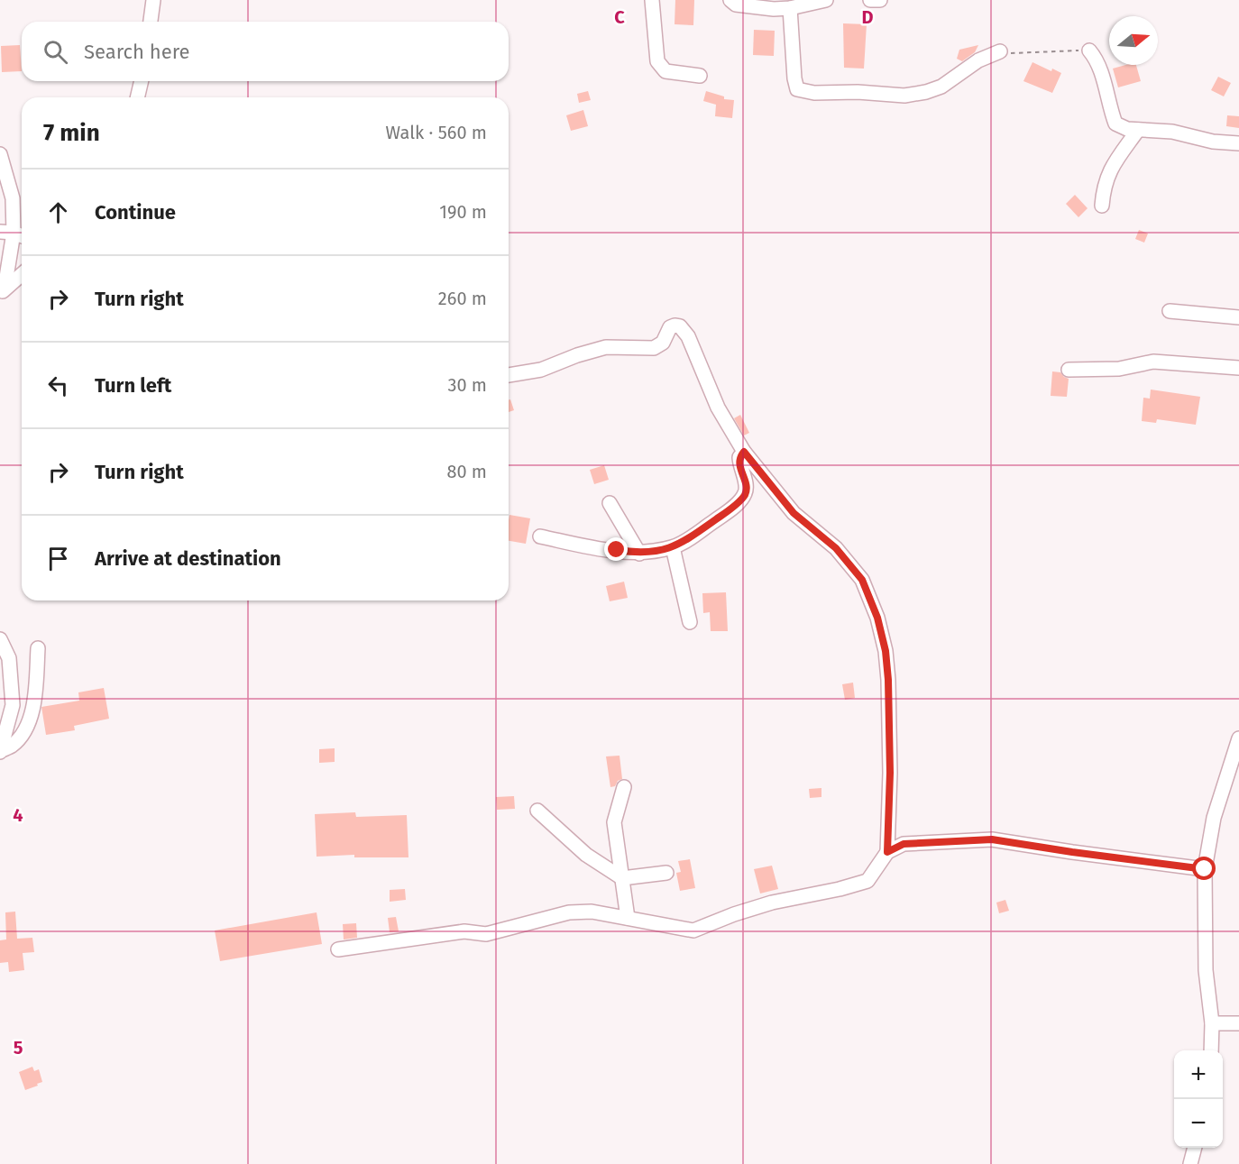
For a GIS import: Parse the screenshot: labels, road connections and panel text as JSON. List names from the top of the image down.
{
  "north": "right",
  "page": {
    "search": "Search here",
    "heading": ["7 min", "Walk · 560 m"],
    "list": [
      ["Continue", "190 m"],
      ["Turn right", "260 m"],
      ["Turn left", "30 m"],
      ["Turn right", "80 m"],
      "Arrive at destination"
    ],
    "map_buttons": ["+", "−"]
  },
  "grid": {
    "columns": ["C", "D"],
    "rows": ["4", "5"]
  }
}
